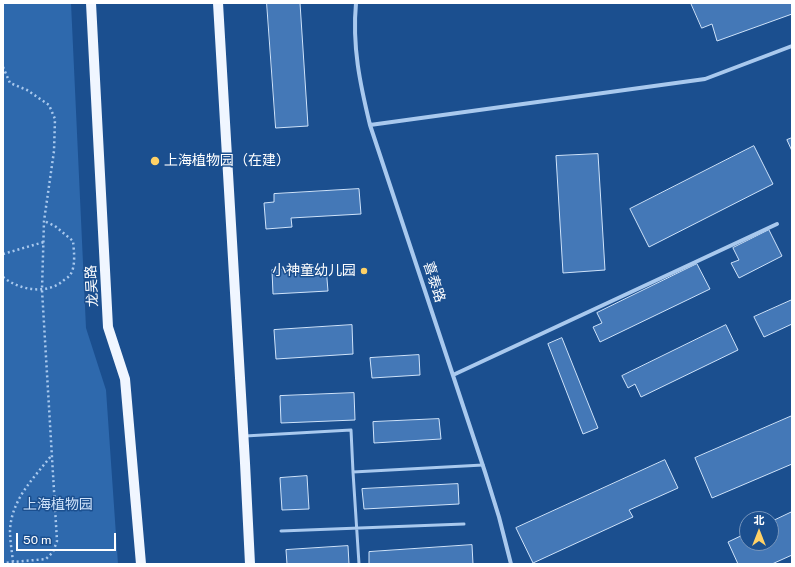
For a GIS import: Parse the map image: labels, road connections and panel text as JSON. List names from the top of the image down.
{
  "streets": {
    "main road": ["龙吴路"],
    "street": ["喜泰路"]
  },
  "parks": ["上海植物园"],
  "places": ["上海植物园（在建）", "小神童幼儿园"],
  "scale_bar": "50 m",
  "north": "top"
}
